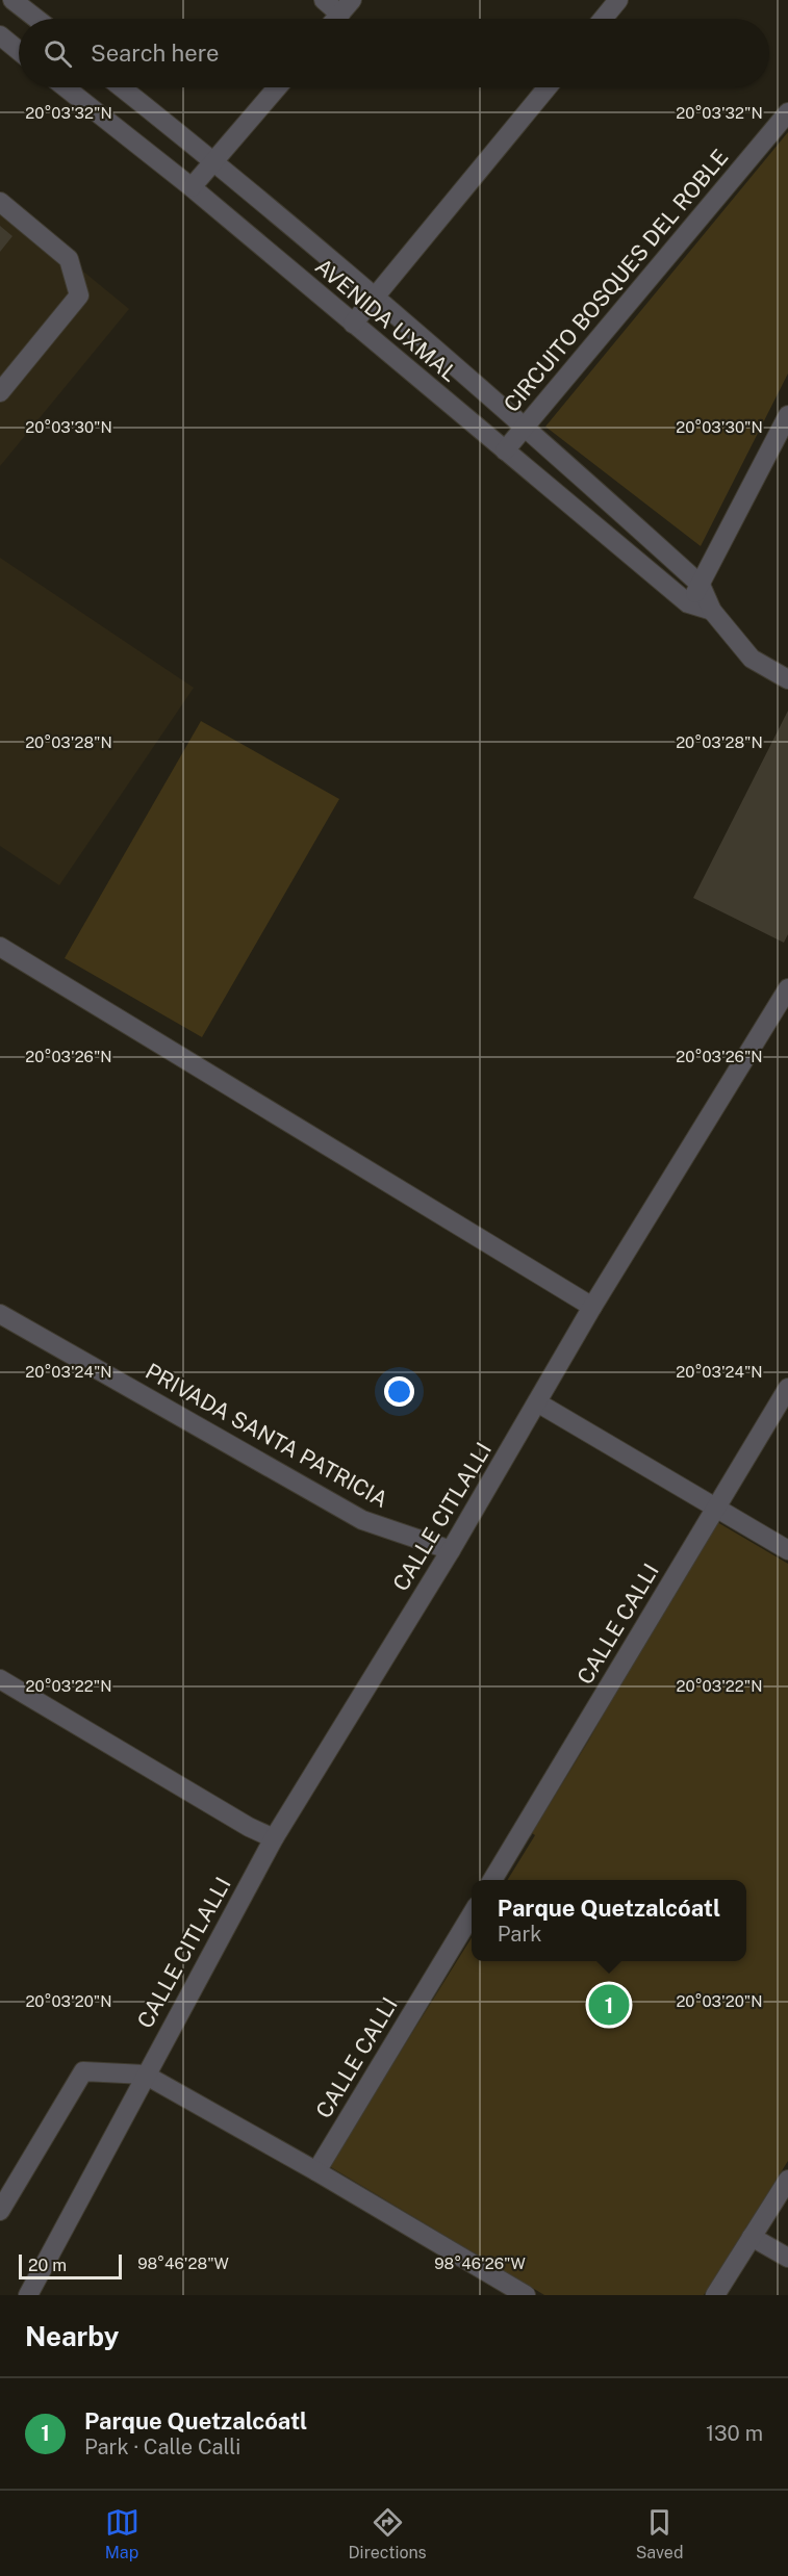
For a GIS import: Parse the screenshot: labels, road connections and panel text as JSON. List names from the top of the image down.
{
  "streets": {
    "street": [
      "CIRCUITO BOSQUES DEL ROBLE",
      "AVENIDA UXMAL",
      "PRIVADA SANTA PATRICIA",
      "CALLE CITLALLI",
      "CALLE CALLI"
    ]
  },
  "crossings": [
    ["CIRCUITO BOSQUES DEL ROBLE", "AVENIDA UXMAL"],
    ["PRIVADA SANTA PATRICIA", "CALLE CITLALLI"]
  ],
  "scale_bar": "20 m",
  "page": {
    "search": "Search here",
    "popup": ["Parque Quetzalcóatl", "Park"],
    "pins": "1",
    "scale": "20 m",
    "heading": "Nearby",
    "list": [
      {
        "mark": "1",
        "name": "Parque Quetzalcóatl",
        "note": "Park · Calle Calli",
        "value": "130 m"
      }
    ],
    "nav": ["Map", "Directions", "Saved"]
  },
  "coordinates": [
    "20°03'32\"N",
    "20°03'30\"N",
    "20°03'28\"N",
    "20°03'26\"N",
    "20°03'24\"N",
    "20°03'22\"N",
    "20°03'20\"N",
    "98°46'28\"W",
    "98°46'26\"W"
  ]
}
